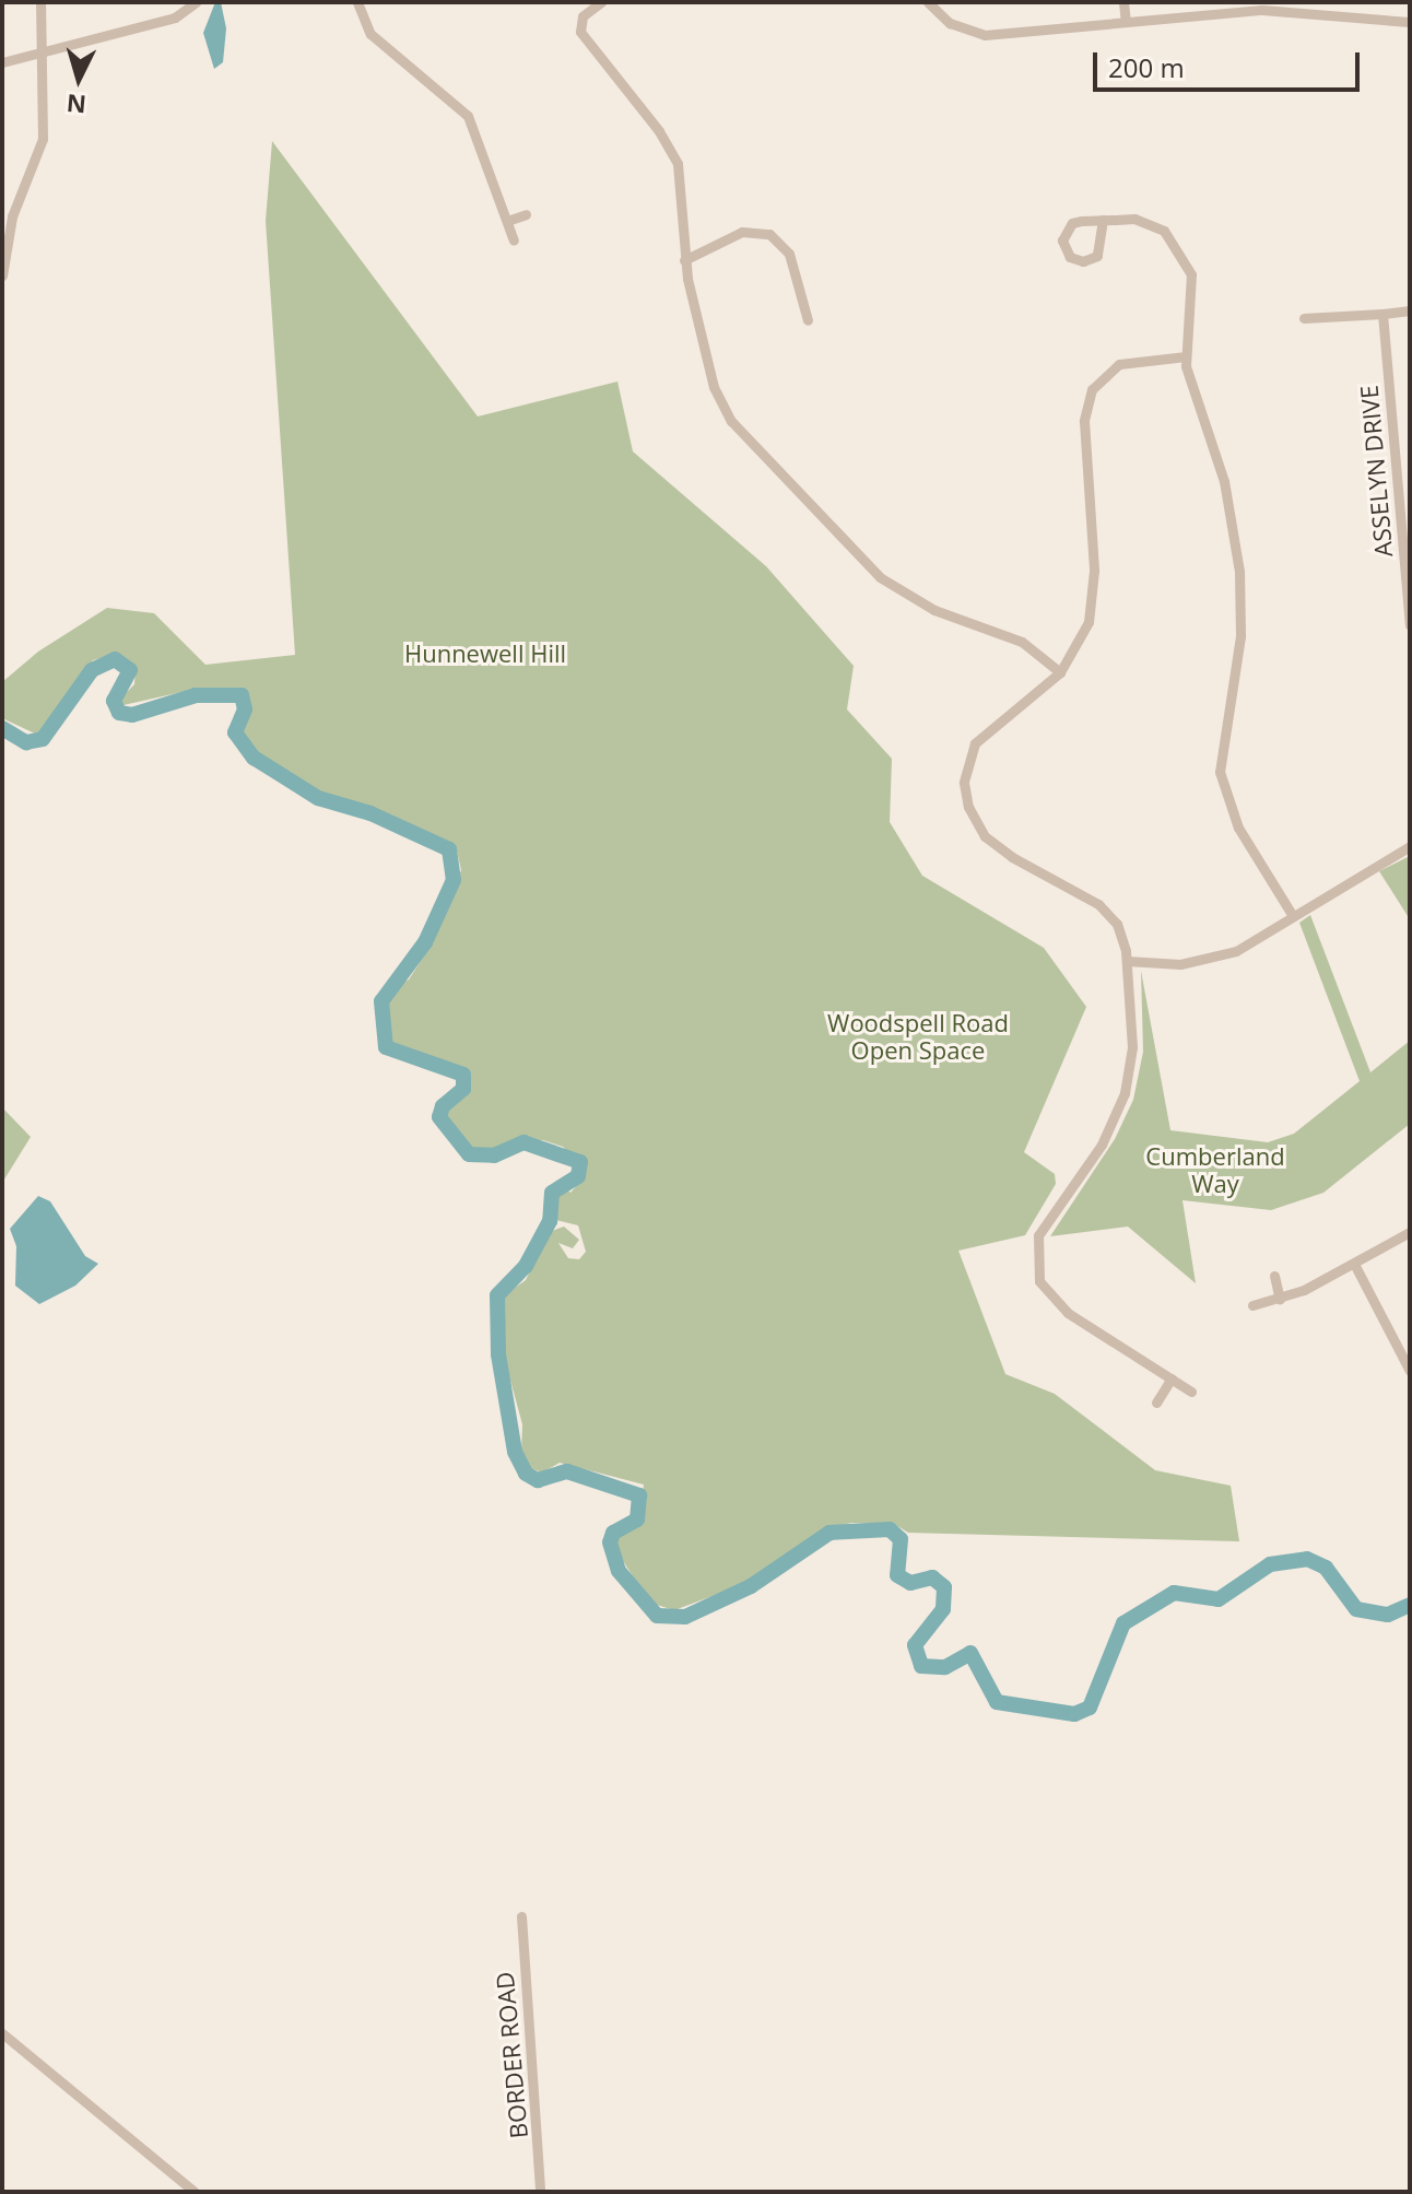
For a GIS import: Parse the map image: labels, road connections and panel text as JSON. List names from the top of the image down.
{
  "streets": {
    "street": ["ASSELYN DRIVE", "BORDER ROAD"]
  },
  "parks": ["Hunnewell Hill", "Woodspell Road Open Space", "Cumberland Way"],
  "scale_bar": "200 m",
  "north": "bottom"
}
